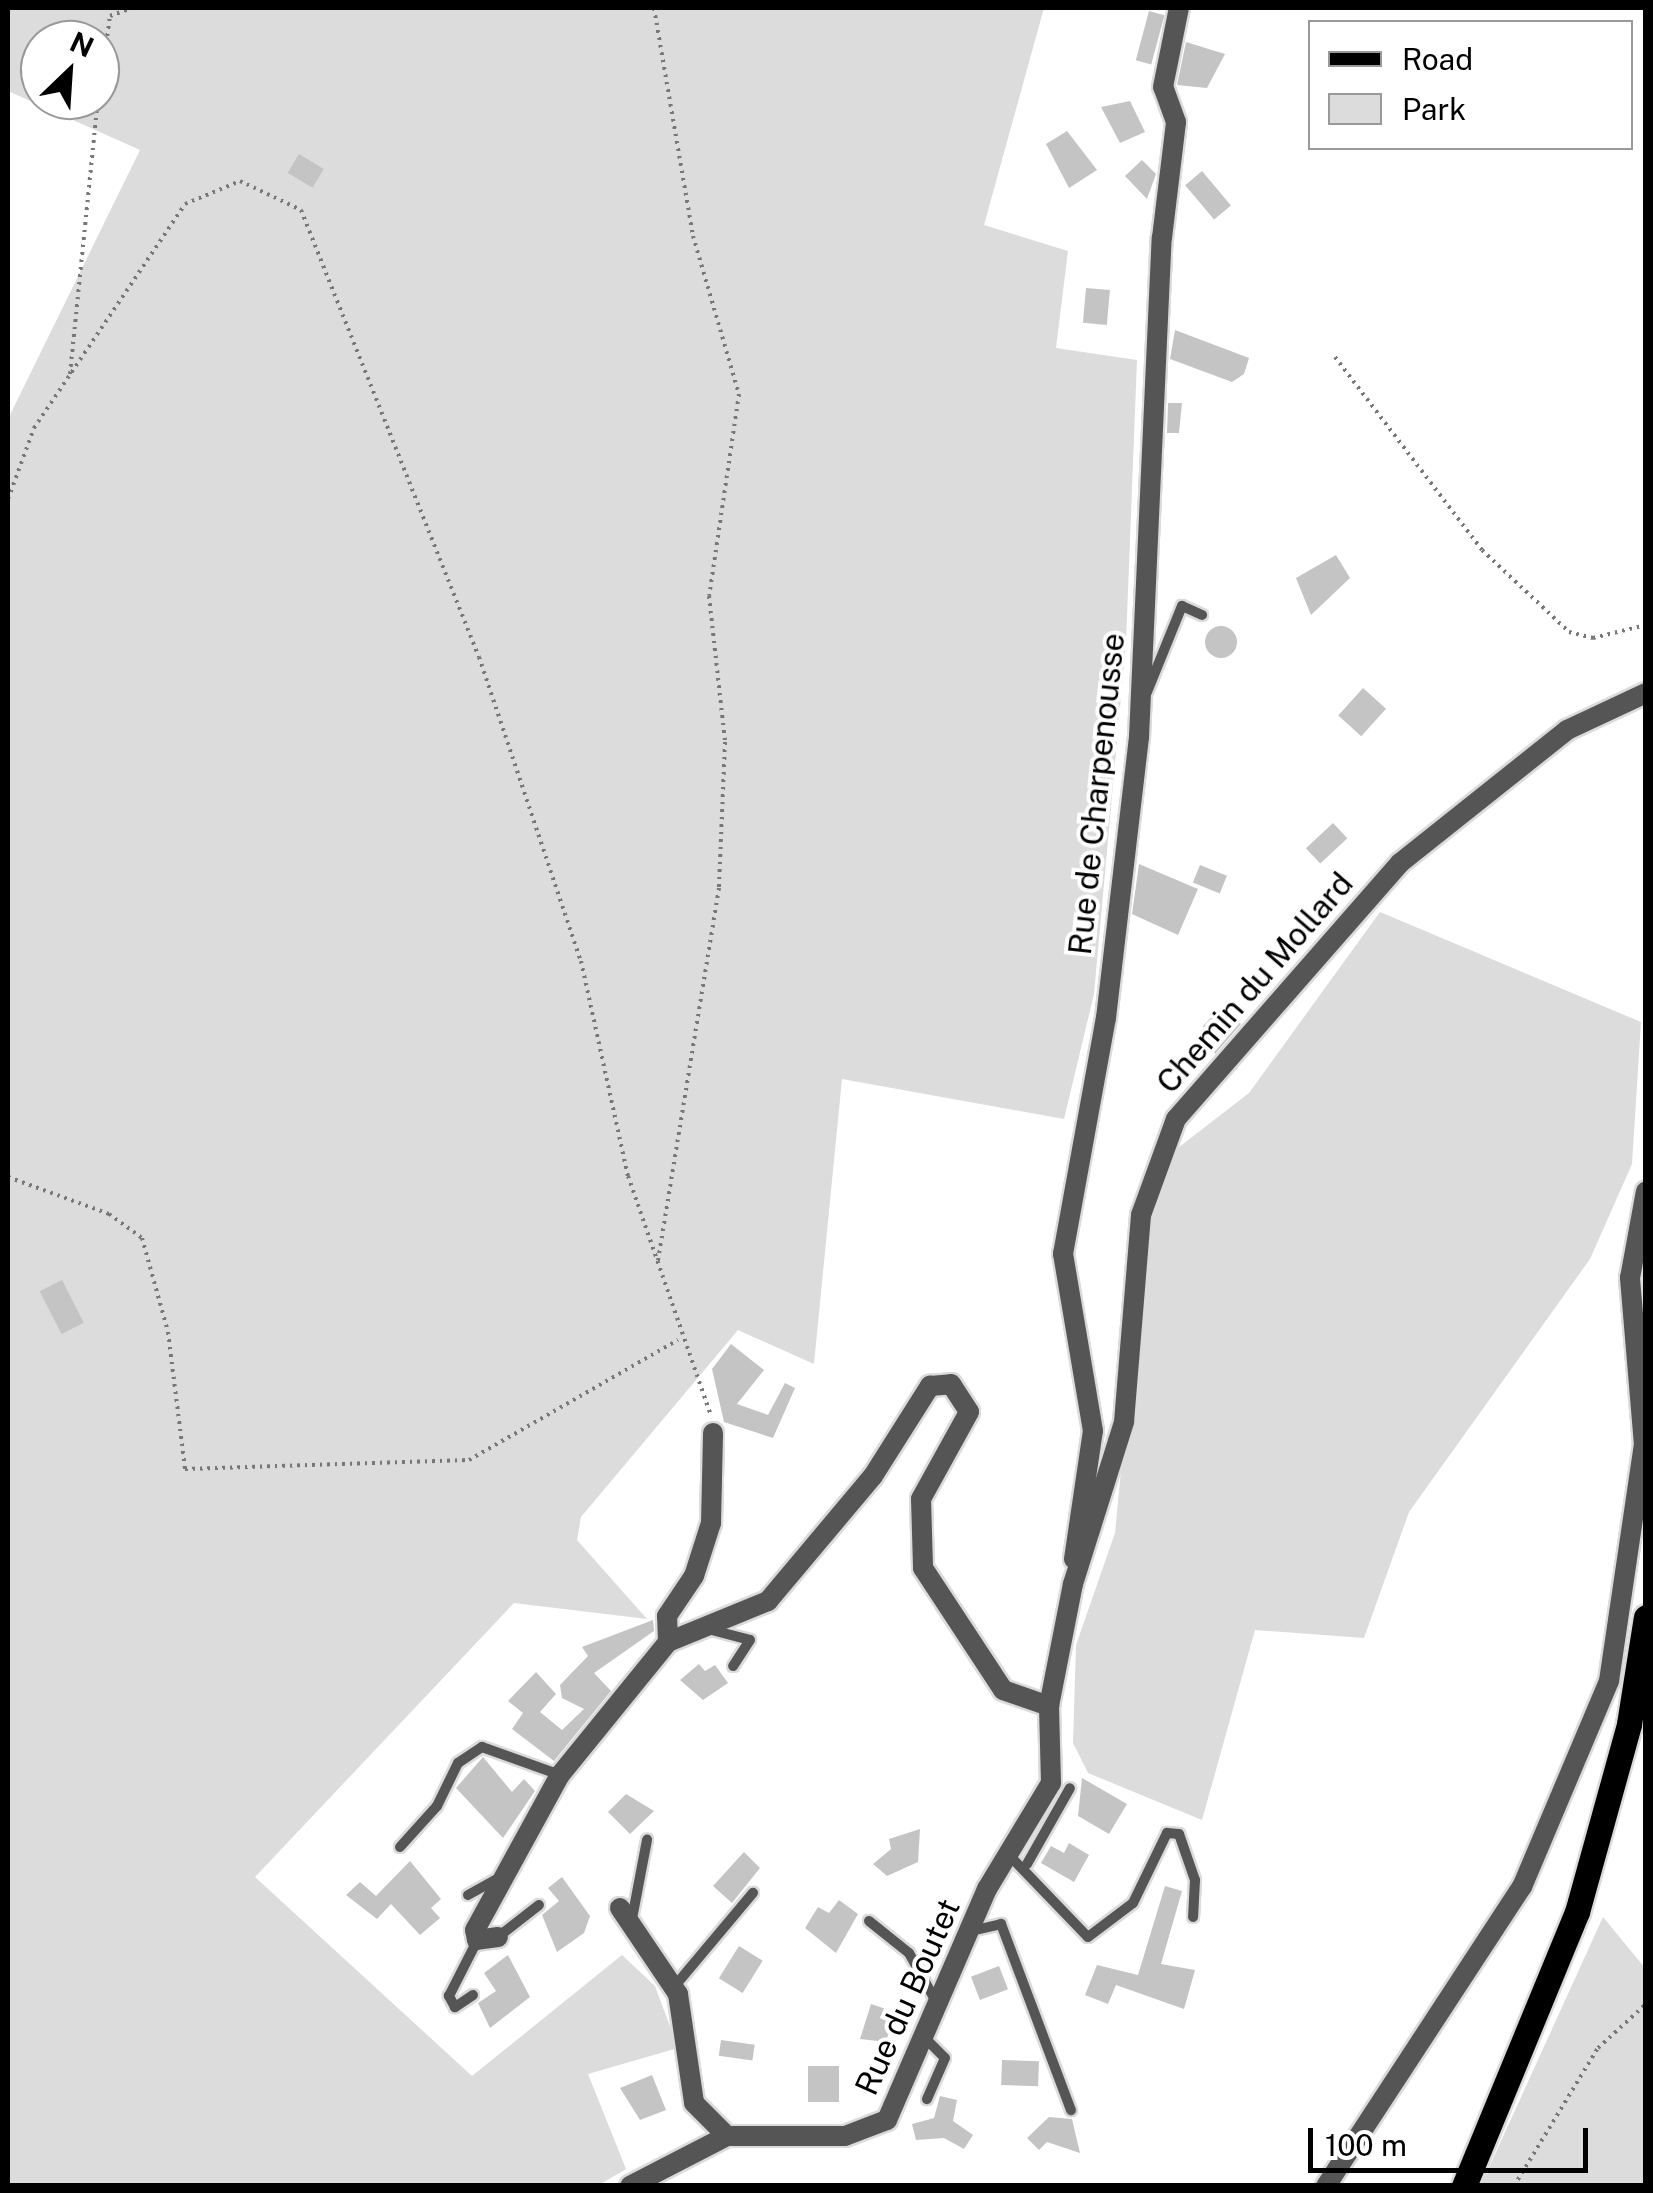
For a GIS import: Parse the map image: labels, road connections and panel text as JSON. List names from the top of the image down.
{
  "streets": {
    "street": ["Rue de Charpenousse", "Chemin du Mollard", "Rue du Boutet"]
  },
  "crossings": [
    ["Rue de Charpenousse", "Chemin du Mollard"],
    ["Chemin du Mollard", "Rue du Boutet"]
  ],
  "legend": ["Road", "Park"],
  "scale_bar": "100 m",
  "north": "top right"
}
